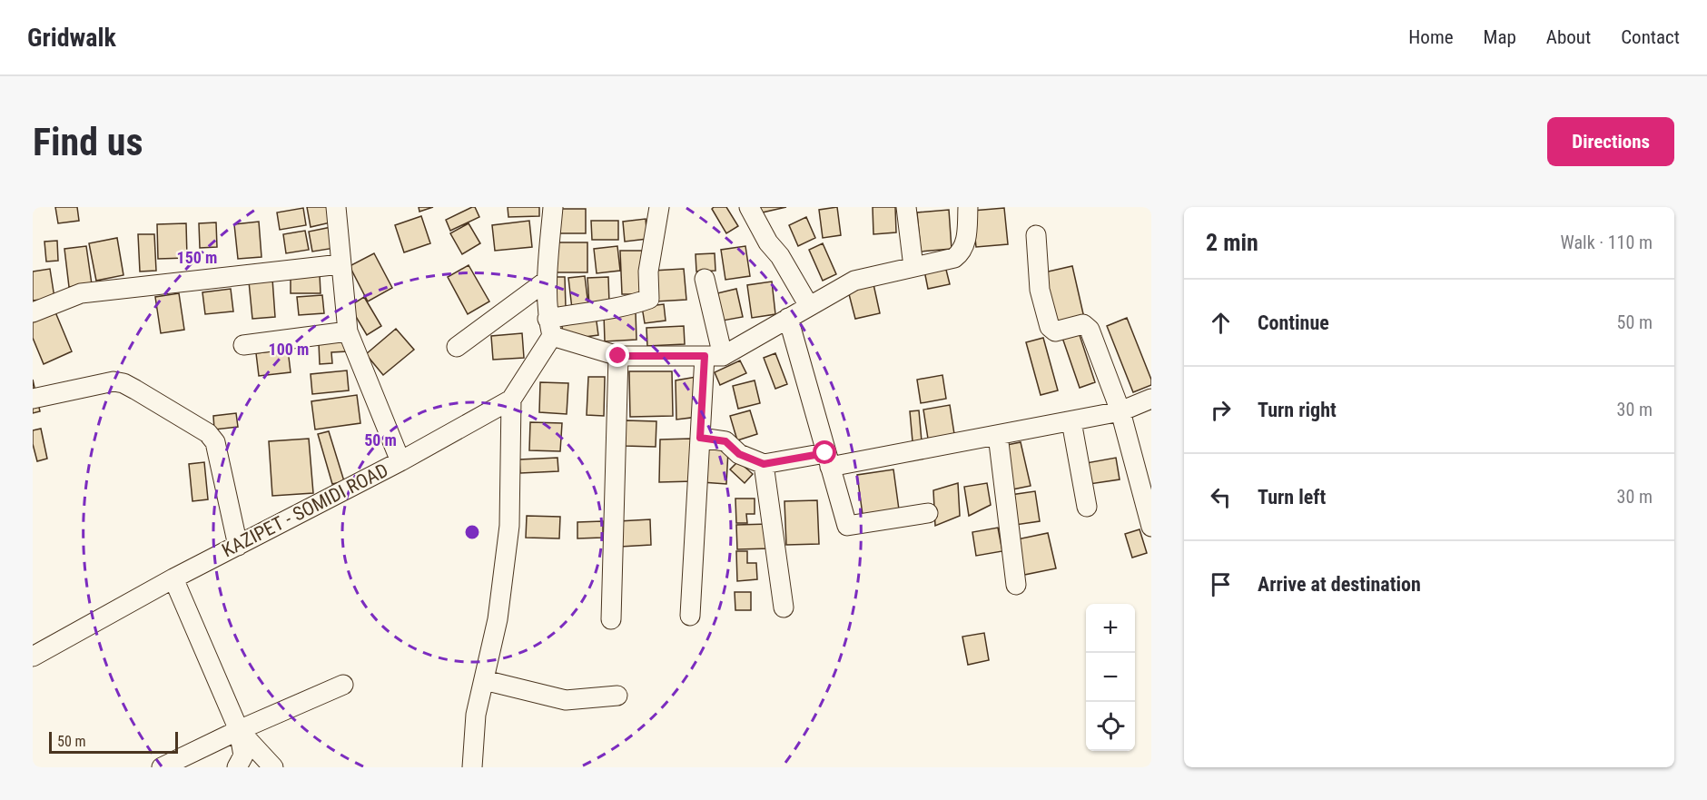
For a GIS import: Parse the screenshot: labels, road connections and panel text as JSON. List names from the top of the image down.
{
  "streets": {
    "street": ["KAZIPET - SOMIDI ROAD"]
  },
  "scale_bar": "50 m",
  "page": {
    "header": "Gridwalk",
    "nav": [
      "Home",
      "Map",
      "About",
      "Contact"
    ],
    "buttons": "Directions",
    "title": "Find us",
    "heading": ["2 min", "Walk · 110 m"],
    "list": [
      ["Continue", "50 m"],
      ["Turn right", "30 m"],
      ["Turn left", "30 m"],
      "Arrive at destination"
    ],
    "map_buttons": ["+", "−"],
    "scale": "50 m"
  },
  "rings": ["150 m", "100 m", "50 m"]
}
